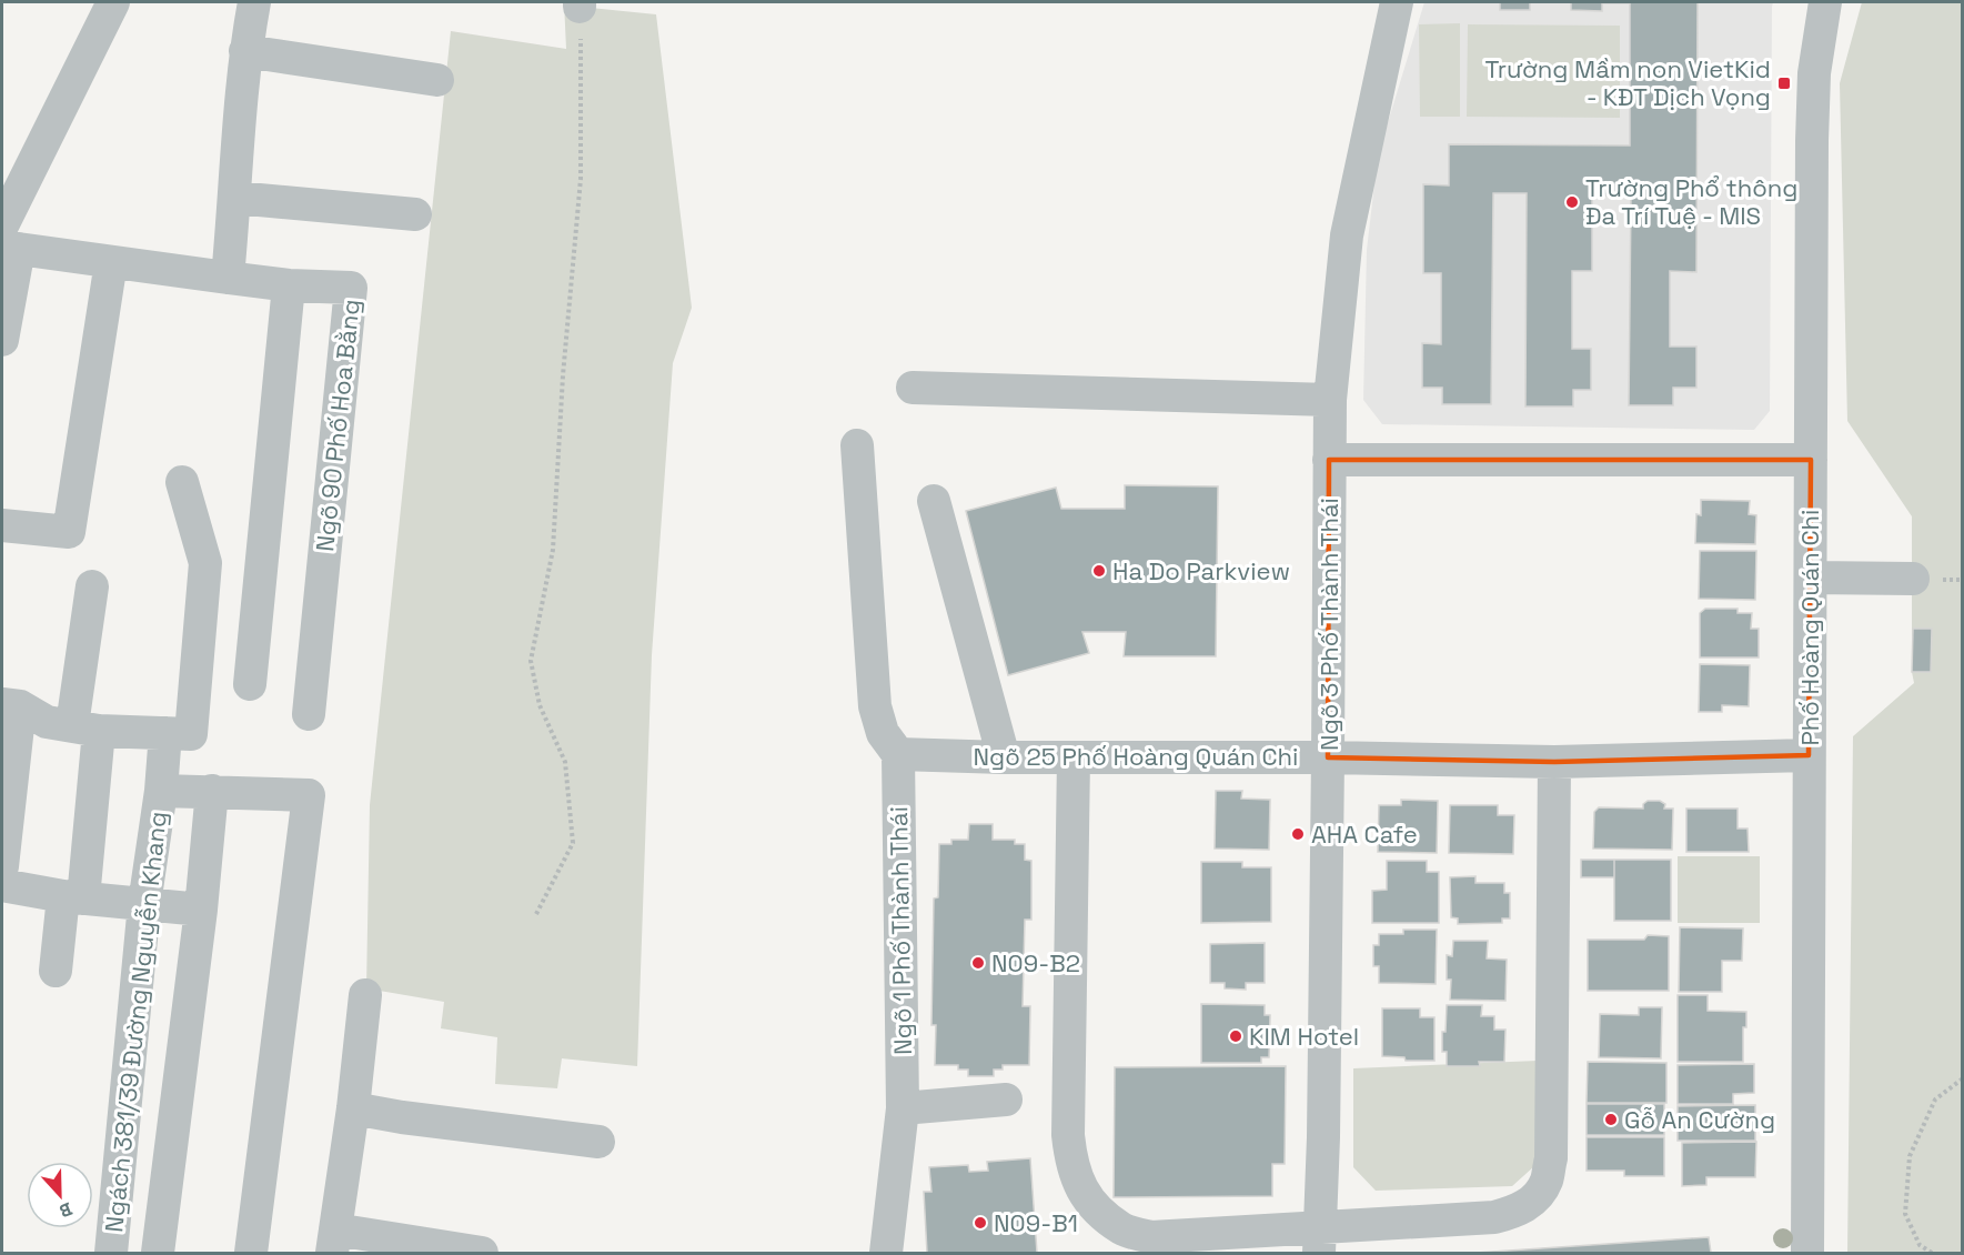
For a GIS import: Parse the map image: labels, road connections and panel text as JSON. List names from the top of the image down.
{
  "streets": {
    "street": [
      "Ngõ 90 Phố Hoa Bằng",
      "Ngõ 3 Phố Thành Thái",
      "Phố Hoàng Quán Chi",
      "Ngõ 25 Phố Hoàng Quán Chi",
      "Ngõ 1 Phố Thành Thái",
      "Ngách 381/39 Đường Nguyễn Khang"
    ]
  },
  "crossings": [
    ["Ngõ 3 Phố Thành Thái", "Ngõ 25 Phố Hoàng Quán Chi"],
    ["Phố Hoàng Quán Chi", "Ngõ 25 Phố Hoàng Quán Chi"],
    ["Ngõ 25 Phố Hoàng Quán Chi", "Ngõ 1 Phố Thành Thái"]
  ],
  "places": {
    "transit": ["Trường Mầm non VietKid - KĐT Dịch Vọng"],
    "other": [
      "Trường Phổ thông Đa Trí Tuệ - MIS",
      "Ha Do Parkview",
      "AHA Cafe",
      "N09-B2",
      "KIM Hotel",
      "Gỗ An Cường",
      "N09-B1"
    ]
  },
  "north": "bottom"
}
